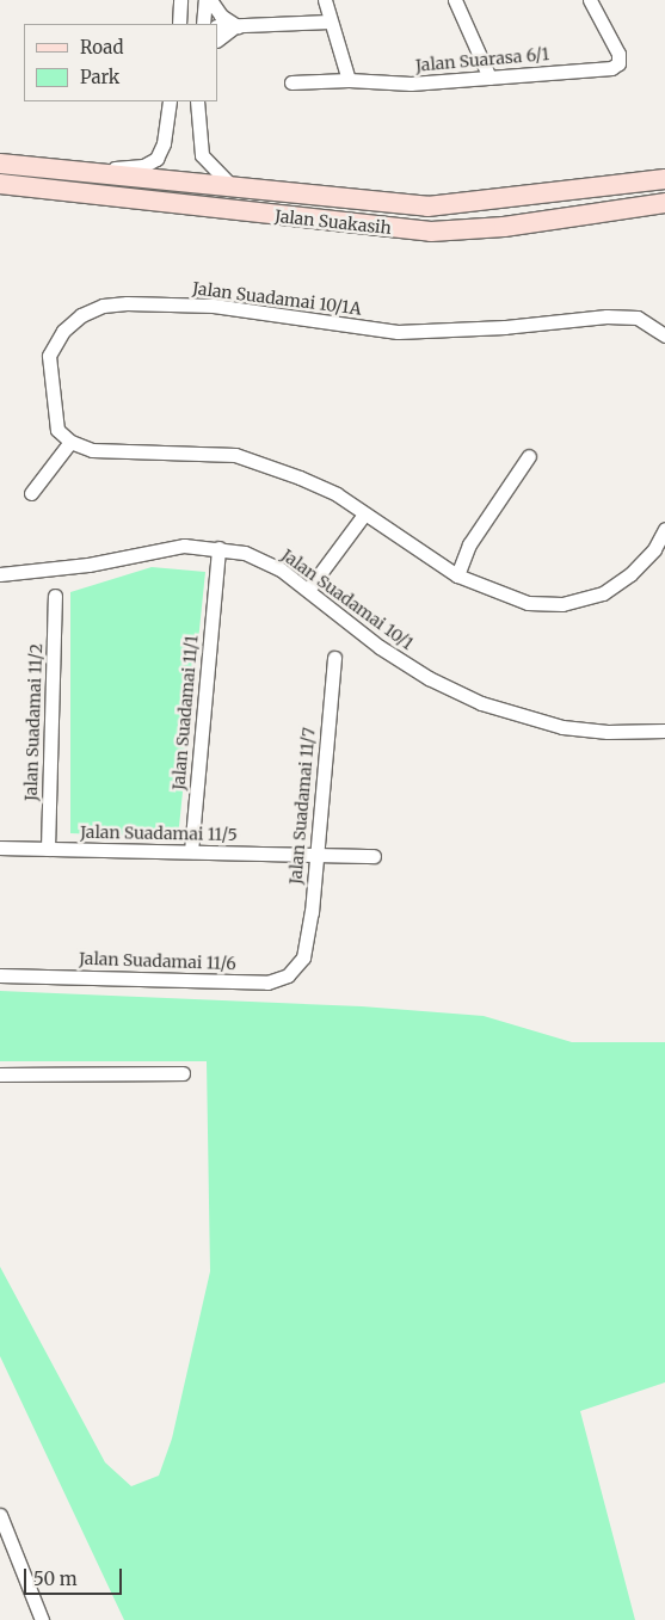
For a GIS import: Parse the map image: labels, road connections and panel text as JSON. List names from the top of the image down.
{
  "streets": {
    "main road": ["Jalan Suakasih"],
    "street": [
      "Jalan Suarasa 6/1",
      "Jalan Suadamai 10/1A",
      "Jalan Suadamai 10/1",
      "Jalan Suadamai 11/1",
      "Jalan Suadamai 11/2",
      "Jalan Suadamai 11/7",
      "Jalan Suadamai 11/5",
      "Jalan Suadamai 11/6"
    ]
  },
  "crossings": [
    ["Jalan Suadamai 10/1", "Jalan Suadamai 11/1"],
    ["Jalan Suadamai 11/1", "Jalan Suadamai 11/5"],
    ["Jalan Suadamai 11/2", "Jalan Suadamai 11/5"],
    ["Jalan Suadamai 11/7", "Jalan Suadamai 11/5"],
    ["Jalan Suadamai 11/7", "Jalan Suadamai 11/6"]
  ],
  "legend": ["Road", "Park"],
  "scale_bar": "50 m"
}
